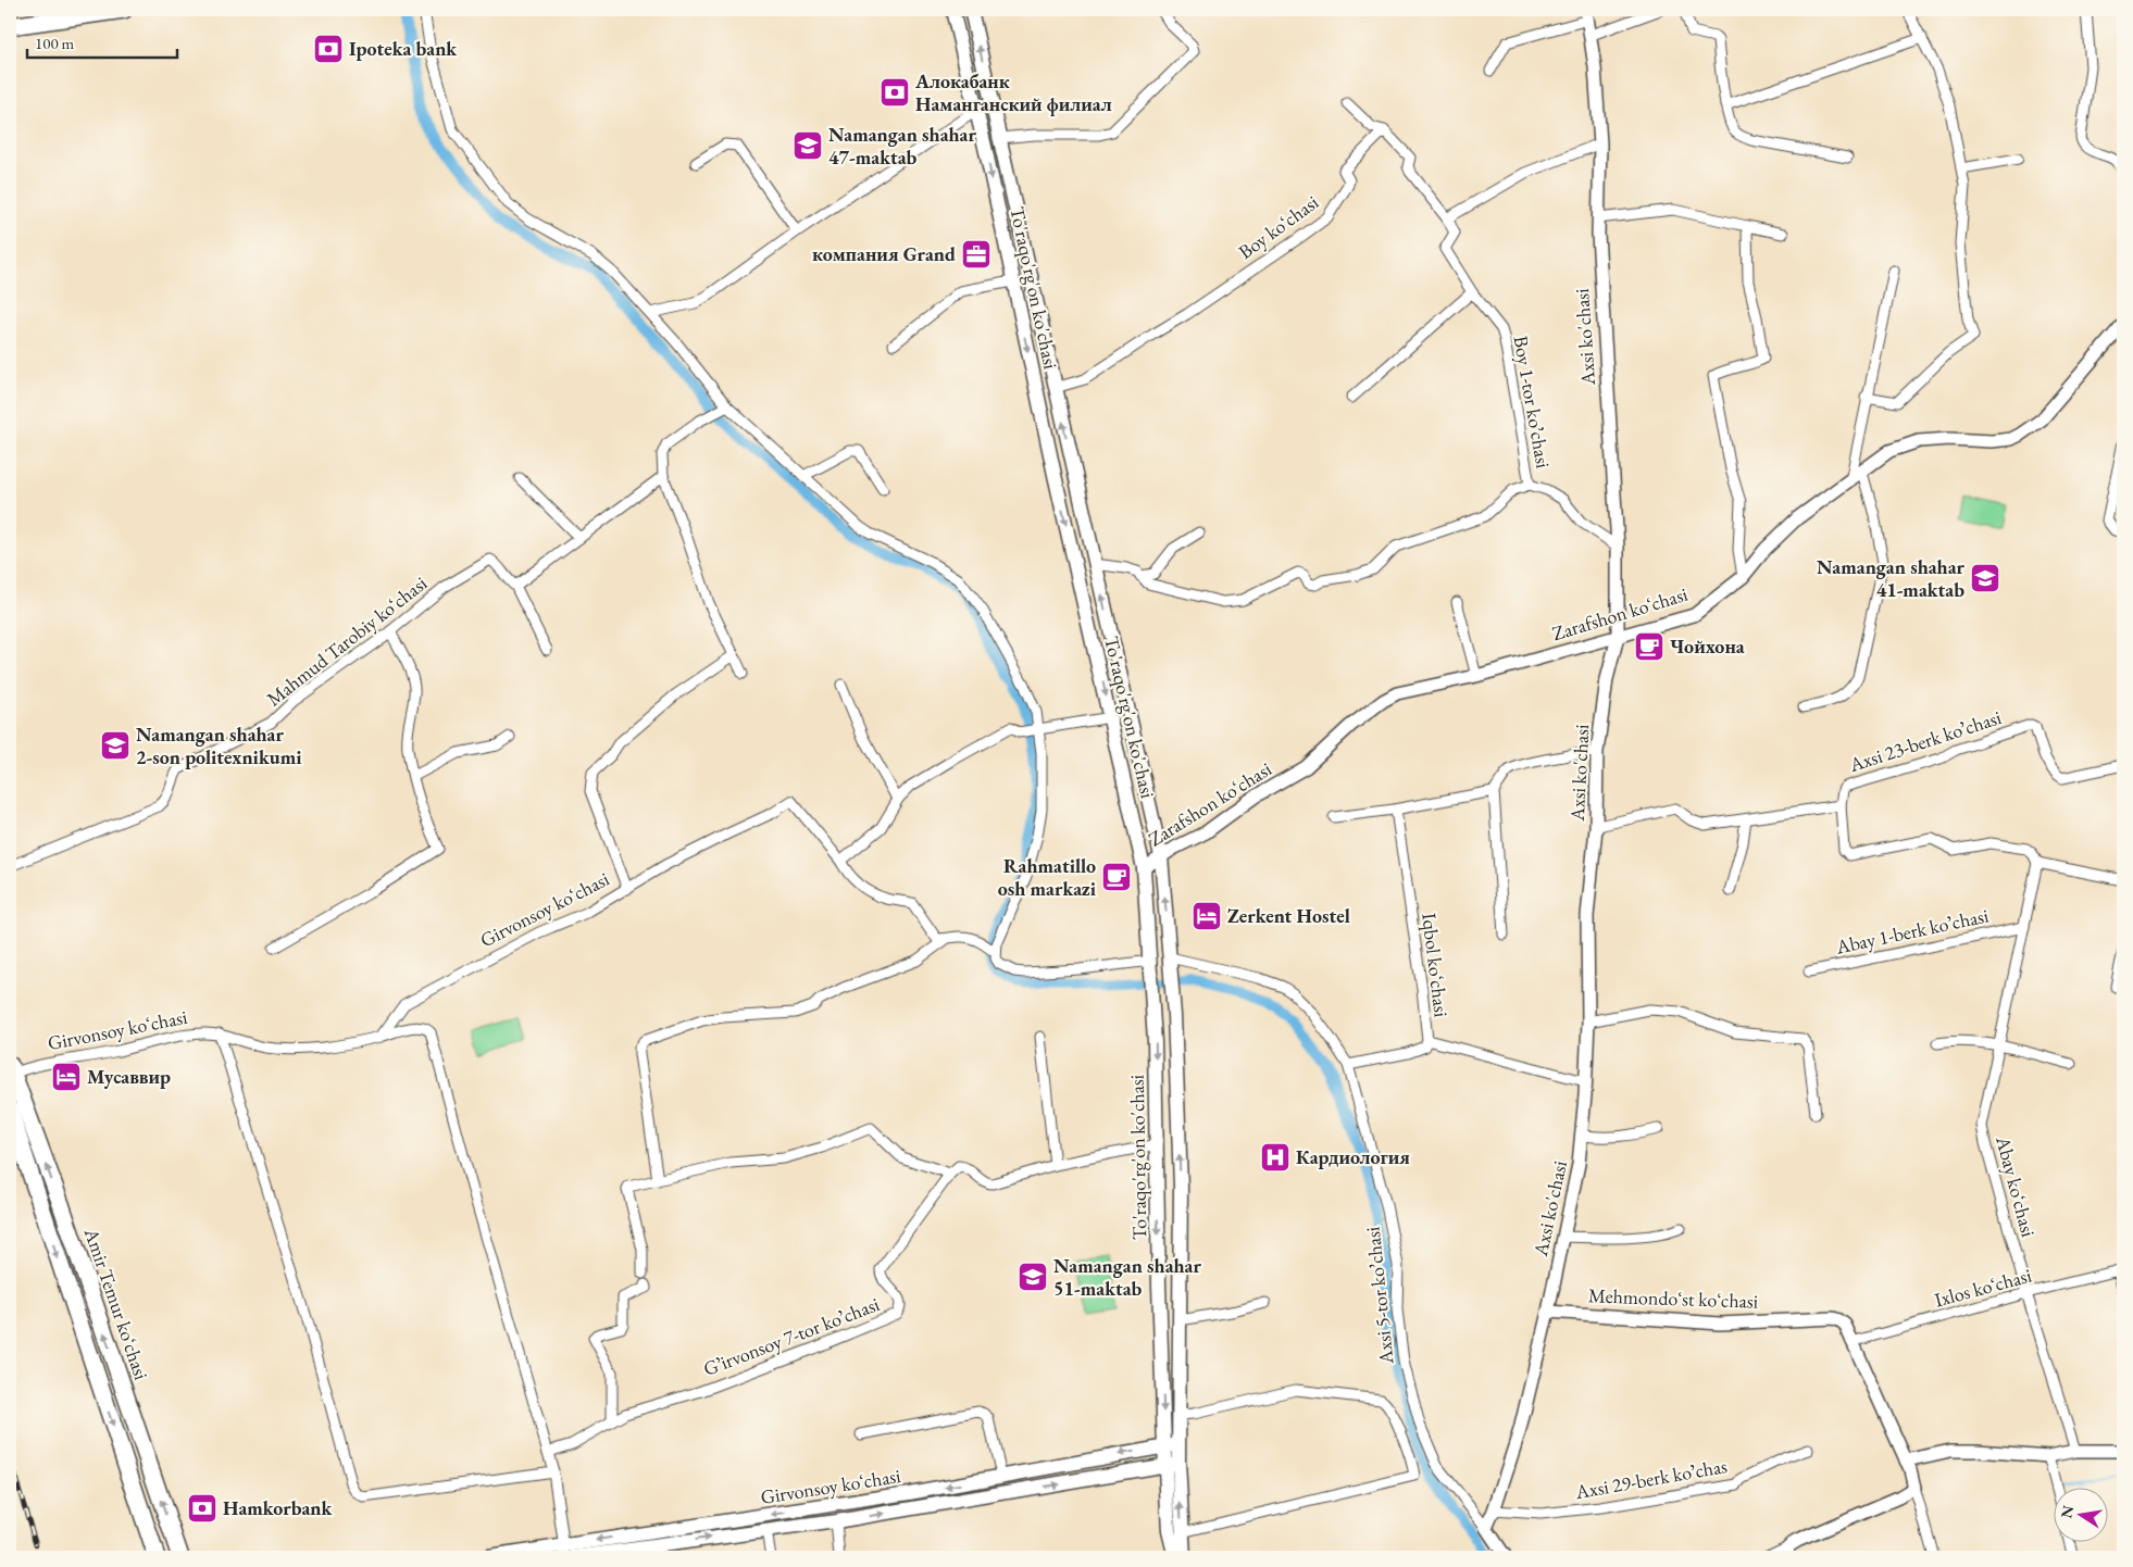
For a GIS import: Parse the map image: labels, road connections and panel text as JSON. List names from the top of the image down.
{
  "streets": {
    "main road": ["To'raqo'rg'on ko'chasi", "Girvonsoy koʻchasi", "Amir Temur koʻchasi"],
    "street": [
      "Boy koʻchasi",
      "Axsi ko'chasi",
      "Boy 1-tor koʼchasi",
      "Zarafshon koʻchasi",
      "Mahmud Tarobiy koʻchasi",
      "Аxsi 23-berk koʼchasi",
      "Аbay 1-berk koʼchasi",
      "Iqbol koʻchasi",
      "Abay koʻchasi",
      "Ixlos koʻchasi",
      "Аxsi 5-tor koʼchasi",
      "Mehmondoʻst koʻchasi",
      "Gʼirvonsoy 7-tor koʼchasi",
      "Аxsi 29-berk koʼchas"
    ]
  },
  "crossings": [
    ["Boy koʻchasi", "To'raqo'rg'on ko'chasi"],
    ["To'raqo'rg'on ko'chasi", "Zarafshon koʻchasi"],
    ["To'raqo'rg'on ko'chasi", "Girvonsoy koʻchasi"],
    ["To'raqo'rg'on ko'chasi", "Аxsi 5-tor koʼchasi"],
    ["Axsi ko'chasi", "Zarafshon koʻchasi"],
    ["Axsi ko'chasi", "Аxsi 5-tor koʼchasi"],
    ["Axsi ko'chasi", "Mehmondoʻst koʻchasi"],
    ["Axsi ko'chasi", "Аxsi 29-berk koʼchas"],
    ["Girvonsoy koʻchasi", "Amir Temur koʻchasi"],
    ["Аbay 1-berk koʼchasi", "Abay koʻchasi"],
    ["Iqbol koʻchasi", "Аxsi 5-tor koʼchasi"],
    ["Abay koʻchasi", "Ixlos koʻchasi"],
    ["Ixlos koʻchasi", "Mehmondoʻst koʻchasi"]
  ],
  "places": {
    "bank": ["Ipoteka bank", "Алокабанк Наманганский филиал", "Hamkorbank"],
    "school or university": [
      "Namangan shahar 47-maktab",
      "Namangan shahar 41-maktab",
      "Namangan shahar 2-son politexnikumi",
      "Namangan shahar 51-maktab"
    ],
    "office": ["компания Grand"],
    "cafe": ["Чойхона", "Rahmatillo osh markazi"],
    "hotel": ["Zerkent Hostel", "Мусаввир"],
    "hospital": ["Кардиология"]
  },
  "scale_bar": "100 m",
  "north": "left"
}
